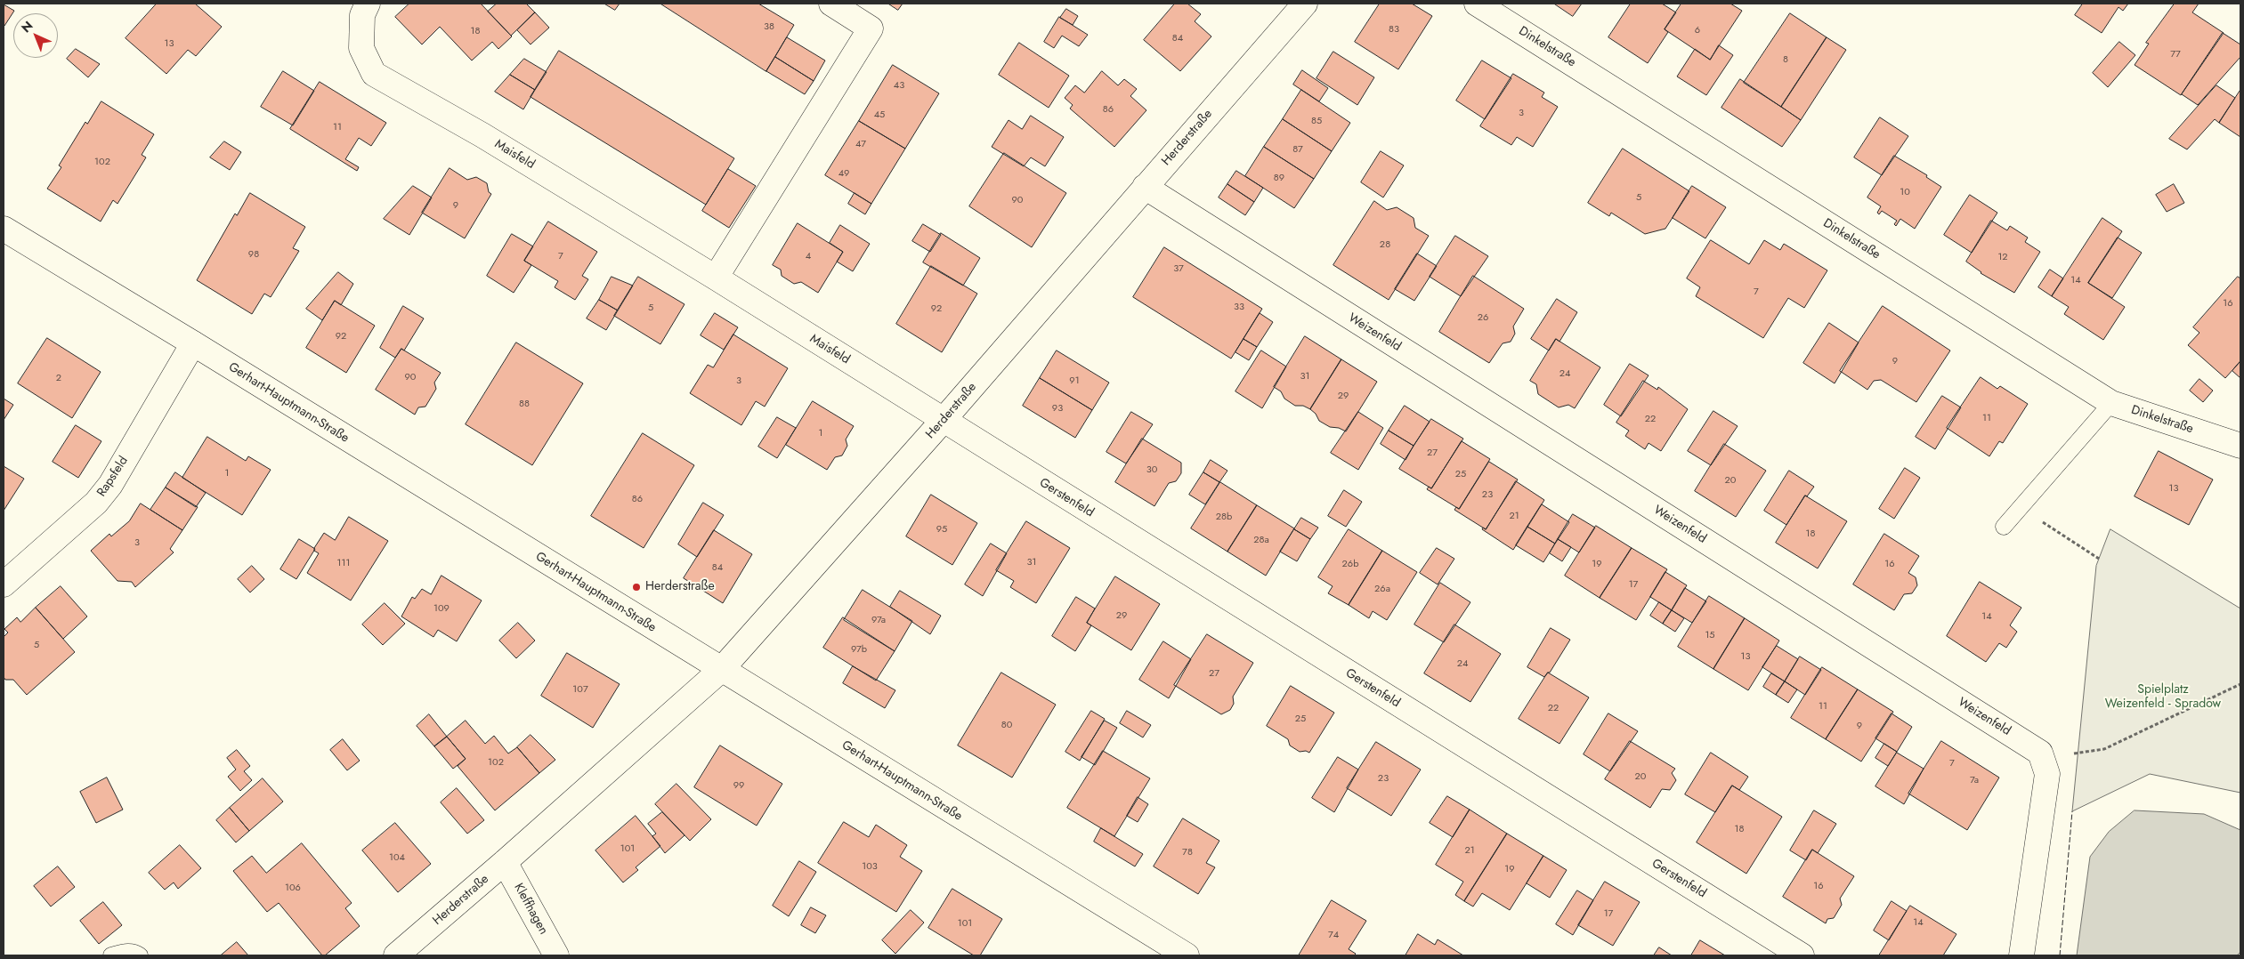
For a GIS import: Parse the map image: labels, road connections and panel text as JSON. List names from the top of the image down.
{
  "streets": {
    "street": [
      "Dinkelstraße",
      "Herderstraße",
      "Maisfeld",
      "Weizenfeld",
      "Gerhart-Hauptmann-Straße",
      "Rapsfeld",
      "Gerstenfeld",
      "Kleffhagen"
    ]
  },
  "crossings": [
    ["Herderstraße", "Maisfeld"],
    ["Herderstraße", "Weizenfeld"],
    ["Herderstraße", "Gerhart-Hauptmann-Straße"],
    ["Herderstraße", "Gerstenfeld"],
    ["Herderstraße", "Kleffhagen"],
    ["Maisfeld", "Gerstenfeld"],
    ["Gerhart-Hauptmann-Straße", "Rapsfeld"]
  ],
  "parks": ["Spielplatz Weizenfeld - Spradow"],
  "places": ["Herderstraße"],
  "house_numbers": [
    "38",
    "83",
    "6",
    "18",
    "84",
    "13",
    "77",
    "8",
    "43",
    "86",
    "3",
    "45",
    "85",
    "11",
    "47",
    "87",
    "102",
    "49",
    "89",
    "10",
    "5",
    "90",
    "9",
    "28",
    "98",
    "7",
    "4",
    "12",
    "37",
    "14",
    "7",
    "16",
    "33",
    "5",
    "92",
    "26",
    "92",
    "9",
    "24",
    "31",
    "90",
    "2",
    "3",
    "91",
    "29",
    "88",
    "93",
    "11",
    "22",
    "1",
    "27",
    "30",
    "1",
    "25",
    "20",
    "13",
    "23",
    "86",
    "21",
    "28b",
    "95",
    "18",
    "28a",
    "3",
    "31",
    "111",
    "26b",
    "19",
    "16",
    "84",
    "17",
    "26a",
    "109",
    "29",
    "14",
    "97a",
    "15",
    "5",
    "97b",
    "13",
    "24",
    "27",
    "107",
    "11",
    "22",
    "25",
    "80",
    "9",
    "102",
    "7",
    "20",
    "23",
    "7a",
    "99",
    "18",
    "101",
    "21",
    "78",
    "104",
    "103",
    "19",
    "16",
    "106",
    "17",
    "14",
    "101",
    "74"
  ],
  "north": "top left"
}
